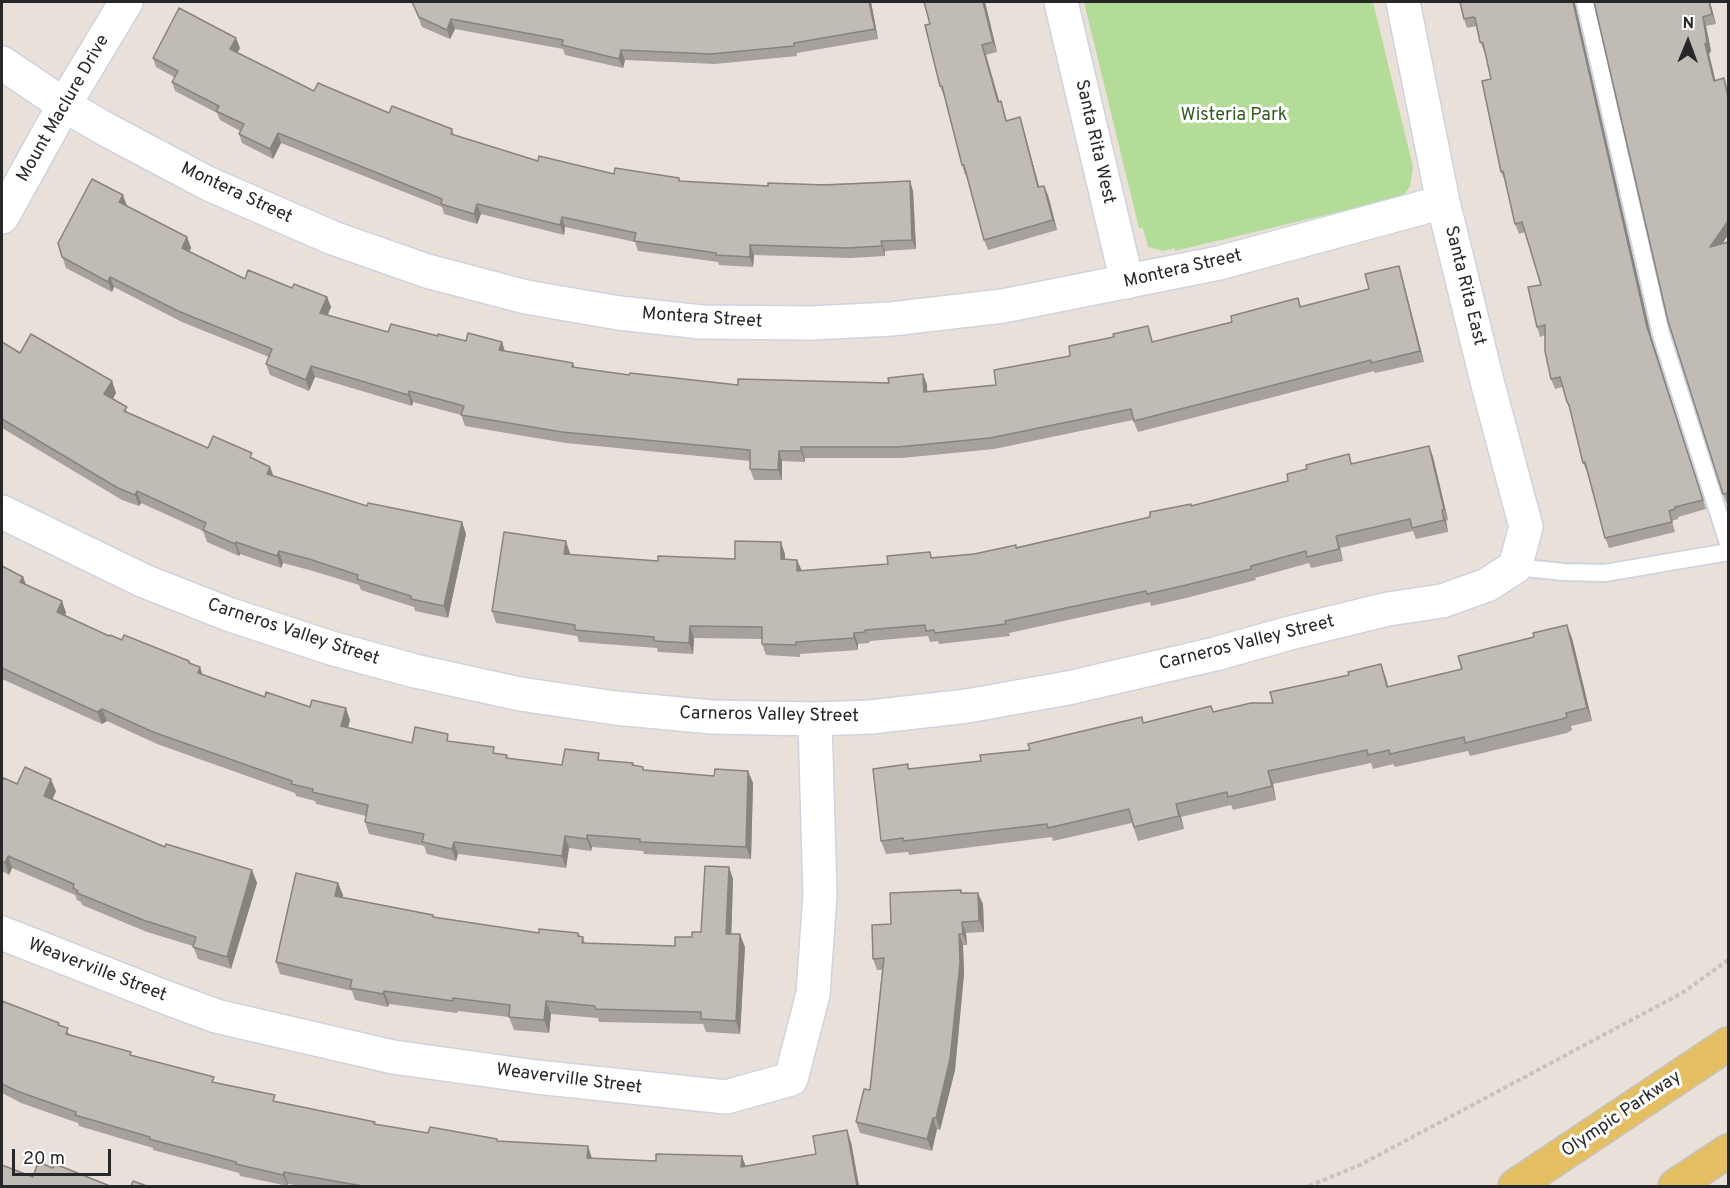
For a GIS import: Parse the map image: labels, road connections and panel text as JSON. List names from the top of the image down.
{
  "streets": {
    "main road": ["Olympic Parkway"],
    "street": [
      "Mount Maclure Drive",
      "Santa Rita West",
      "Montera Street",
      "Santa Rita East",
      "Carneros Valley Street",
      "Weaverville Street"
    ]
  },
  "crossings": [
    ["Mount Maclure Drive", "Montera Street"],
    ["Santa Rita West", "Montera Street"],
    ["Montera Street", "Santa Rita East"],
    ["Santa Rita East", "Carneros Valley Street"],
    ["Carneros Valley Street", "Weaverville Street"]
  ],
  "parks": ["Wisteria Park"],
  "scale_bar": "20 m",
  "north": "top"
}
